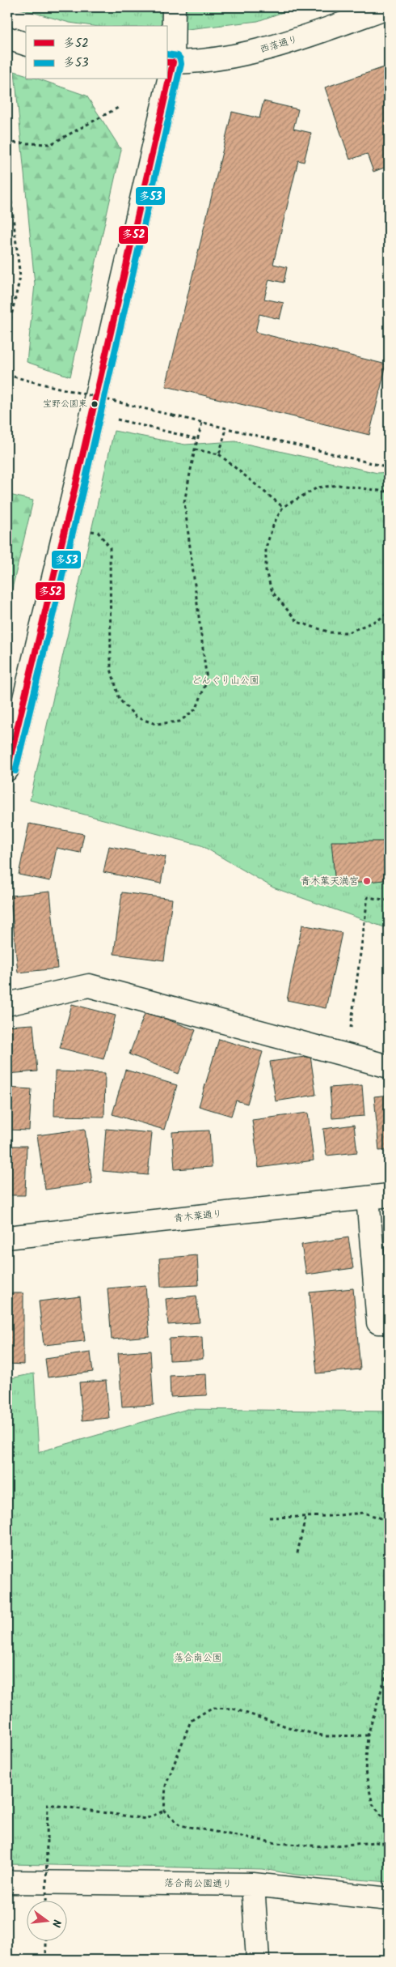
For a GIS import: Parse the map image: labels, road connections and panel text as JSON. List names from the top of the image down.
{
  "streets": {
    "street": ["西落通り", "青木葉通り", "落合南公園通り"]
  },
  "parks": ["どんぐり山公園", "落合南公園"],
  "places": ["宝野公園東", "青木葉天満宮"],
  "lines": ["transit line 多53", "transit line 多52"],
  "legend": ["多52", "多53"],
  "north": "right"
}
